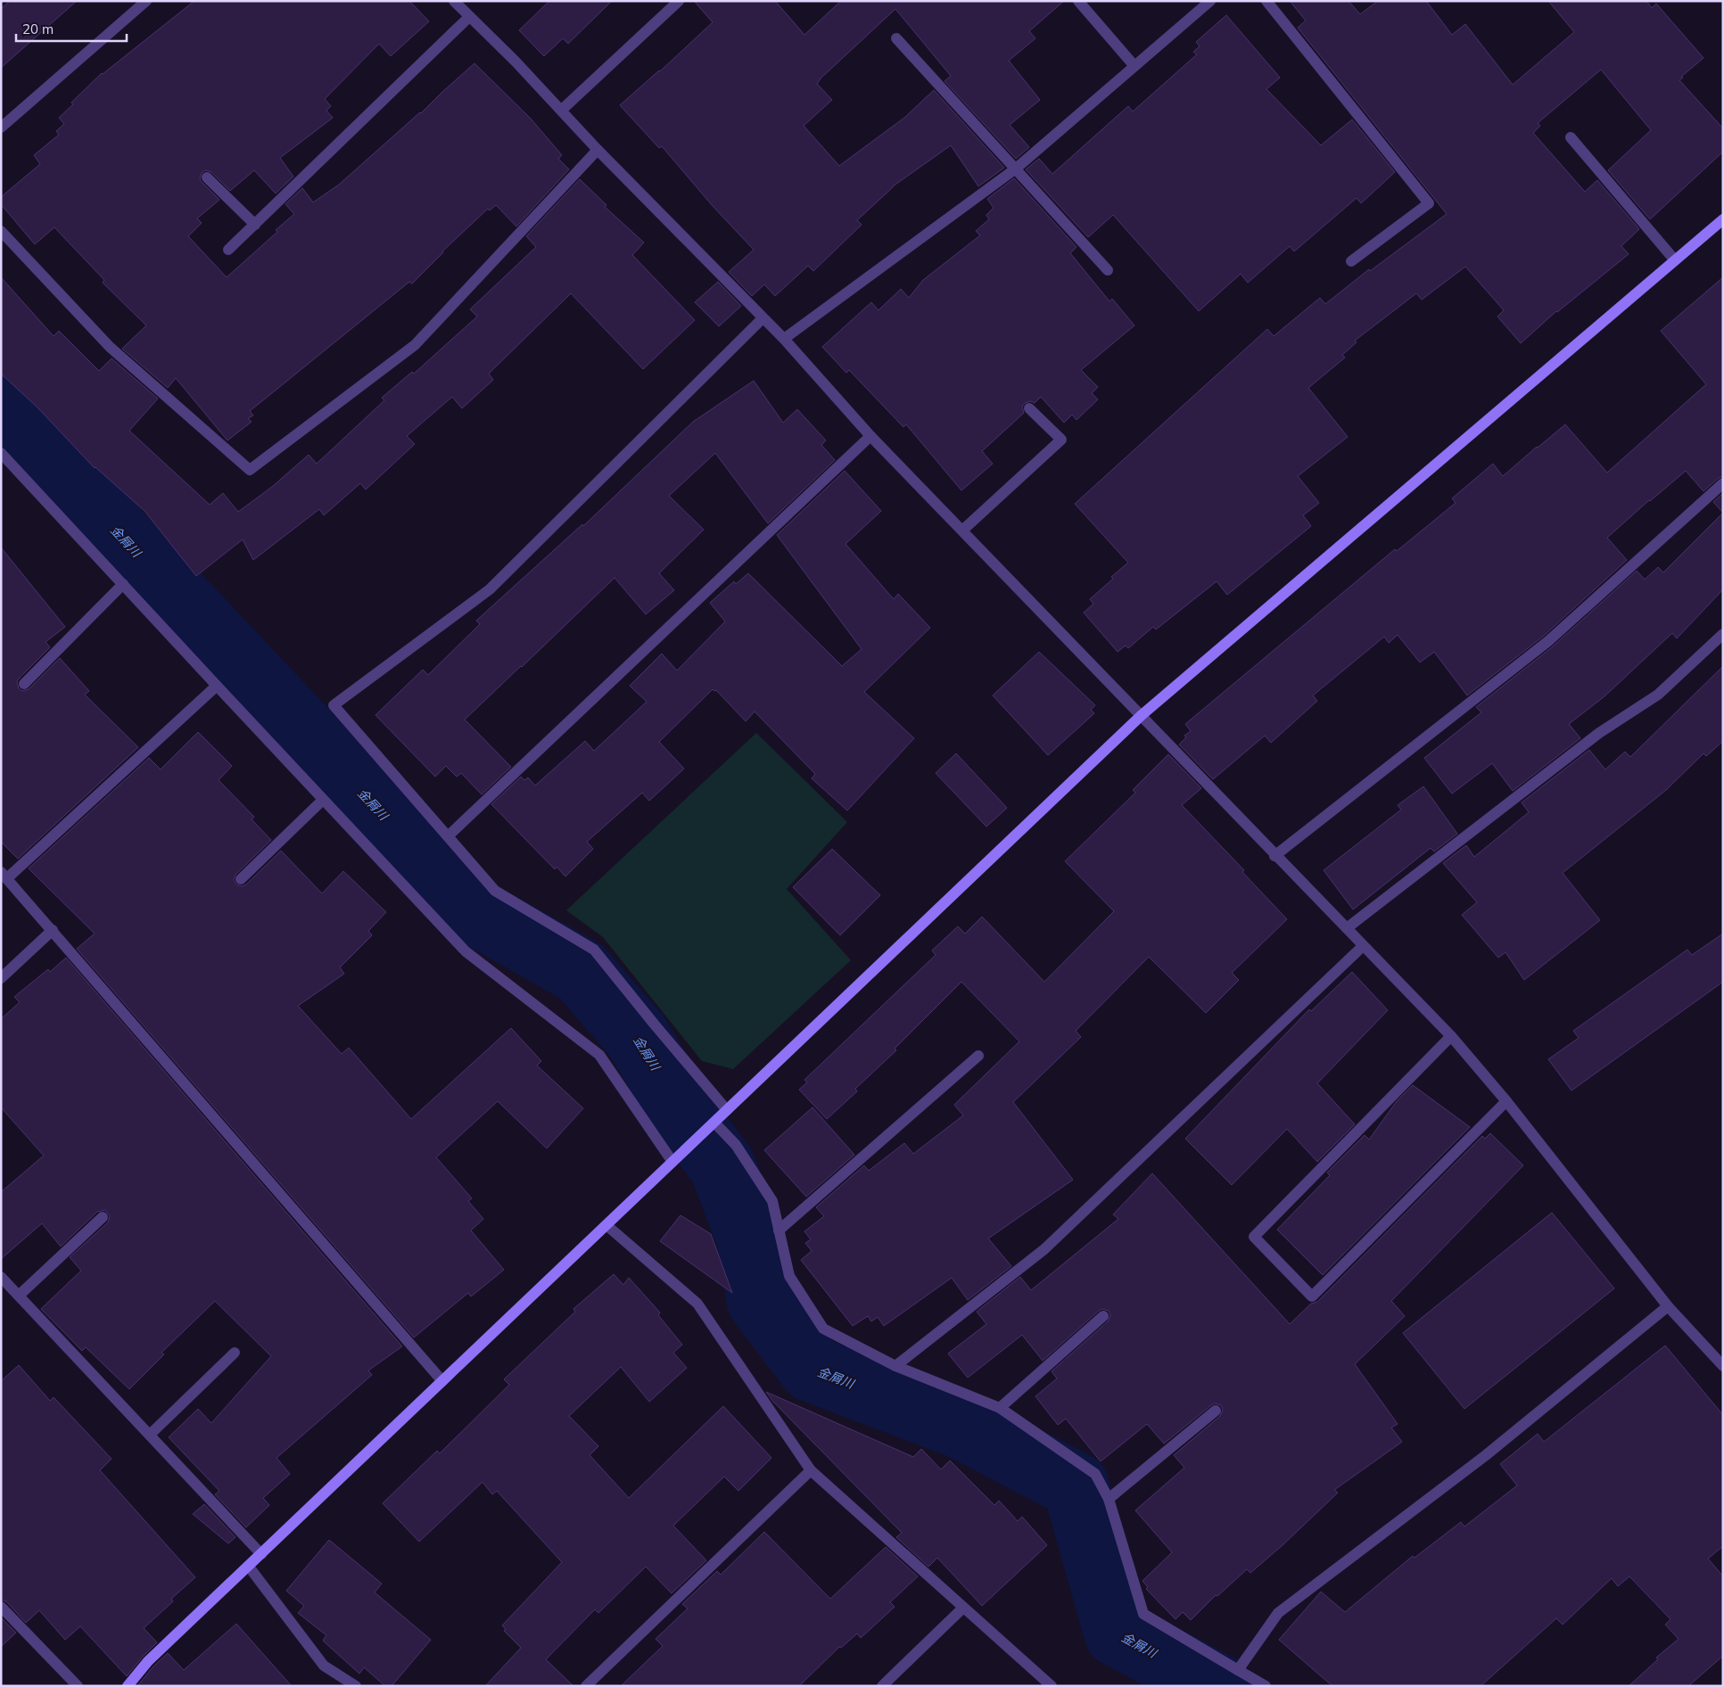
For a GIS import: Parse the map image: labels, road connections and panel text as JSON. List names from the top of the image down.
{
  "water": ["金屑川"],
  "scale_bar": "20 m"
}
